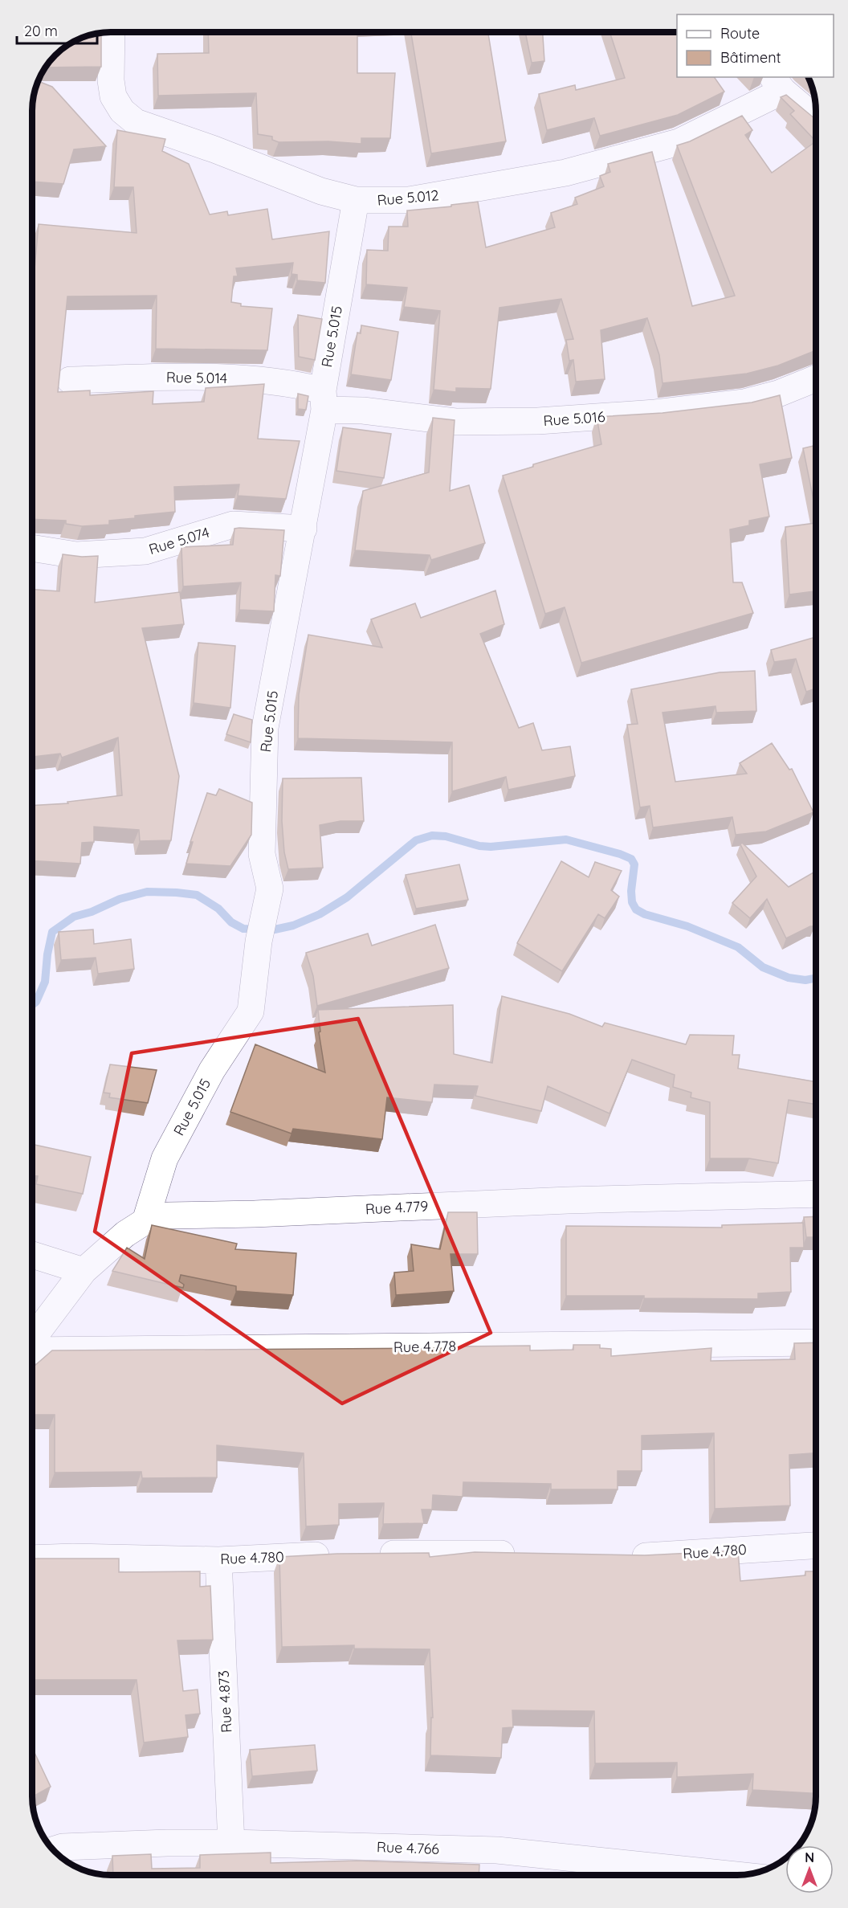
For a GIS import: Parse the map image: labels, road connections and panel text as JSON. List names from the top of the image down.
{
  "streets": {
    "street": [
      "Rue 5.012",
      "Rue 5.015",
      "Rue 5.014",
      "Rue 5.016",
      "Rue 5.074",
      "Rue 4.779",
      "Rue 4.778",
      "Rue 4.780",
      "Rue 4.873",
      "Rue 4.766"
    ]
  },
  "crossings": [
    ["Rue 5.012", "Rue 5.015"],
    ["Rue 5.015", "Rue 5.014"],
    ["Rue 5.015", "Rue 5.016"],
    ["Rue 5.015", "Rue 5.074"],
    ["Rue 5.015", "Rue 4.779"],
    ["Rue 5.014", "Rue 5.016"],
    ["Rue 4.780", "Rue 4.873"],
    ["Rue 4.873", "Rue 4.766"]
  ],
  "legend": ["Route", "Bâtiment"],
  "scale_bar": "20 m",
  "north": "top"
}
